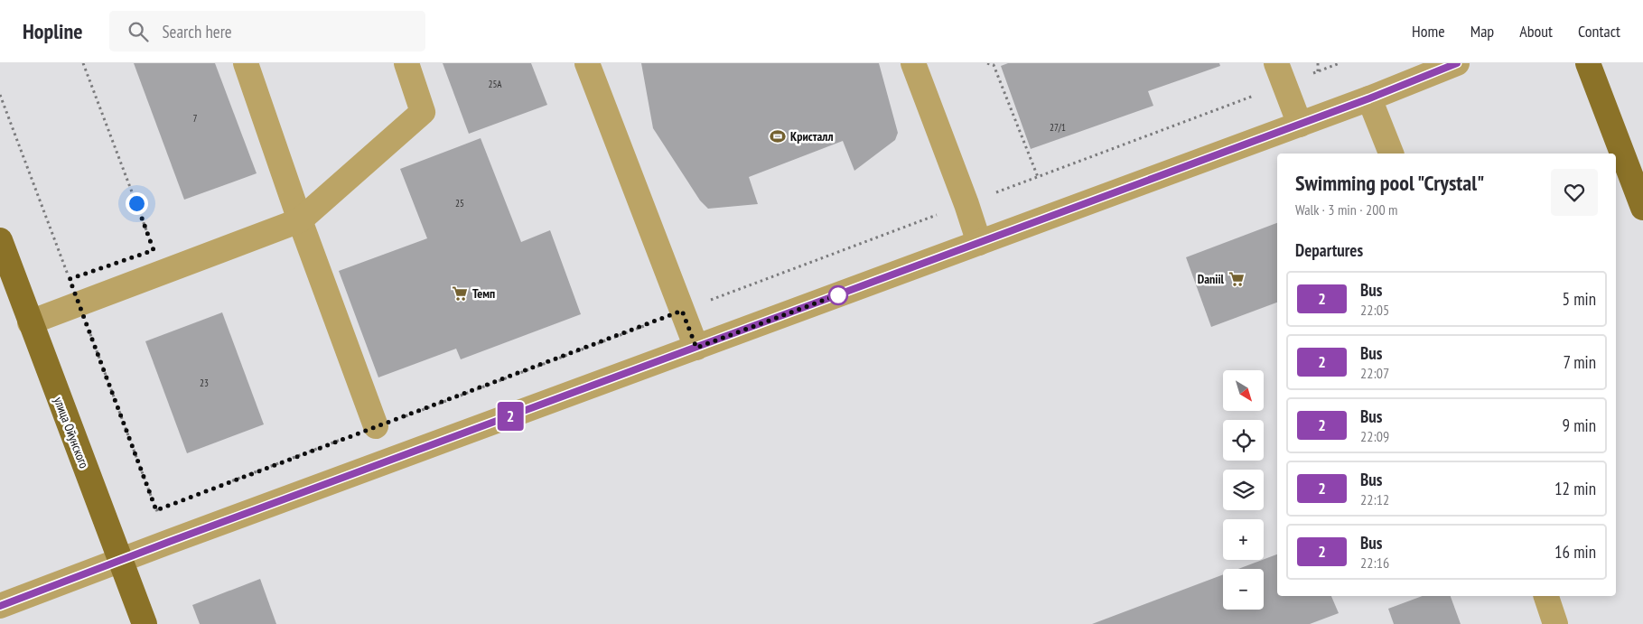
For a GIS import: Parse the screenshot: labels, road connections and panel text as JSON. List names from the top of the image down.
{
  "streets": {
    "main road": ["улица Ойунского"]
  },
  "places": {
    "sports": ["Кристалл"],
    "supermarket": ["Daniil", "Темп"]
  },
  "lines": ["bus line 2"],
  "house_numbers": [
    "25А",
    "7",
    "27/1",
    "25",
    "23"
  ],
  "north": "bottom right",
  "page": {
    "header": "Hopline",
    "search": "Search here",
    "nav": [
      "Home",
      "Map",
      "About",
      "Contact"
    ],
    "on_map": "2",
    "heading": [
      ["Swimming pool \"Crystal\"", "Walk · 3 min · 200 m"],
      "Departures"
    ],
    "list": [
      {
        "mark": "2",
        "name": "Bus",
        "note": "22:05",
        "value": "5 min"
      },
      {
        "mark": "2",
        "name": "Bus",
        "note": "22:07",
        "value": "7 min"
      },
      {
        "mark": "2",
        "name": "Bus",
        "note": "22:09",
        "value": "9 min"
      },
      {
        "mark": "2",
        "name": "Bus",
        "note": "22:12",
        "value": "12 min"
      },
      {
        "mark": "2",
        "name": "Bus",
        "note": "22:16",
        "value": "16 min"
      }
    ],
    "map_buttons": ["+", "−"]
  }
}
